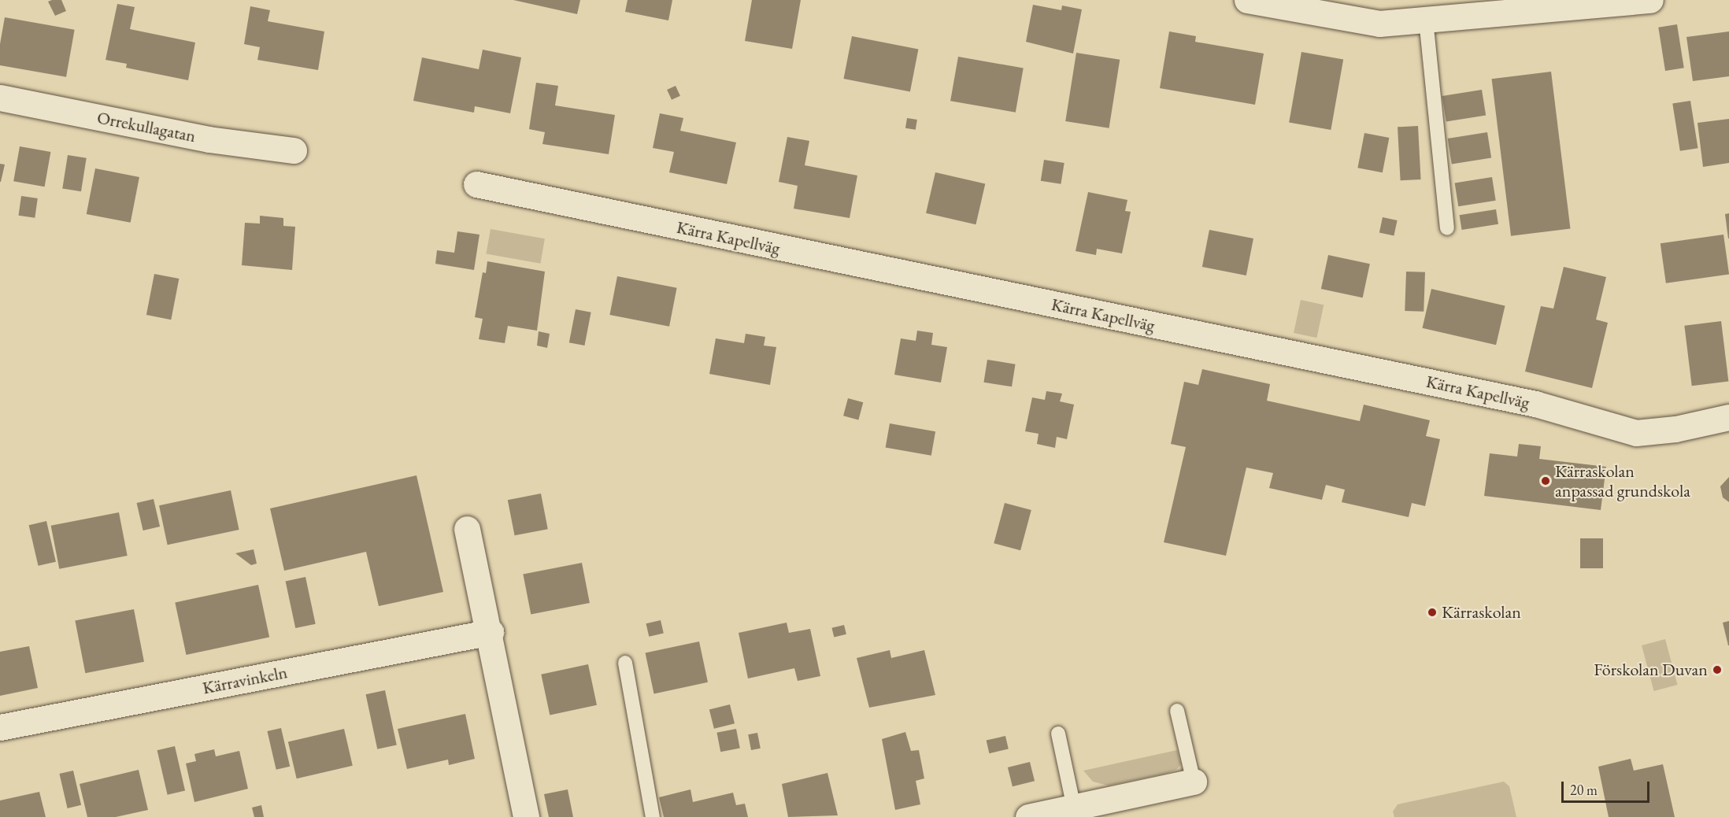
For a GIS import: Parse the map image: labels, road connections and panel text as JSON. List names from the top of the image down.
{
  "streets": {
    "street": ["Orrekullagatan", "Kärra Kapellväg", "Kärravinkeln"]
  },
  "places": ["Kärraskolan anpassad grundskola", "Kärraskolan", "Förskolan Duvan"],
  "scale_bar": "20 m"
}
